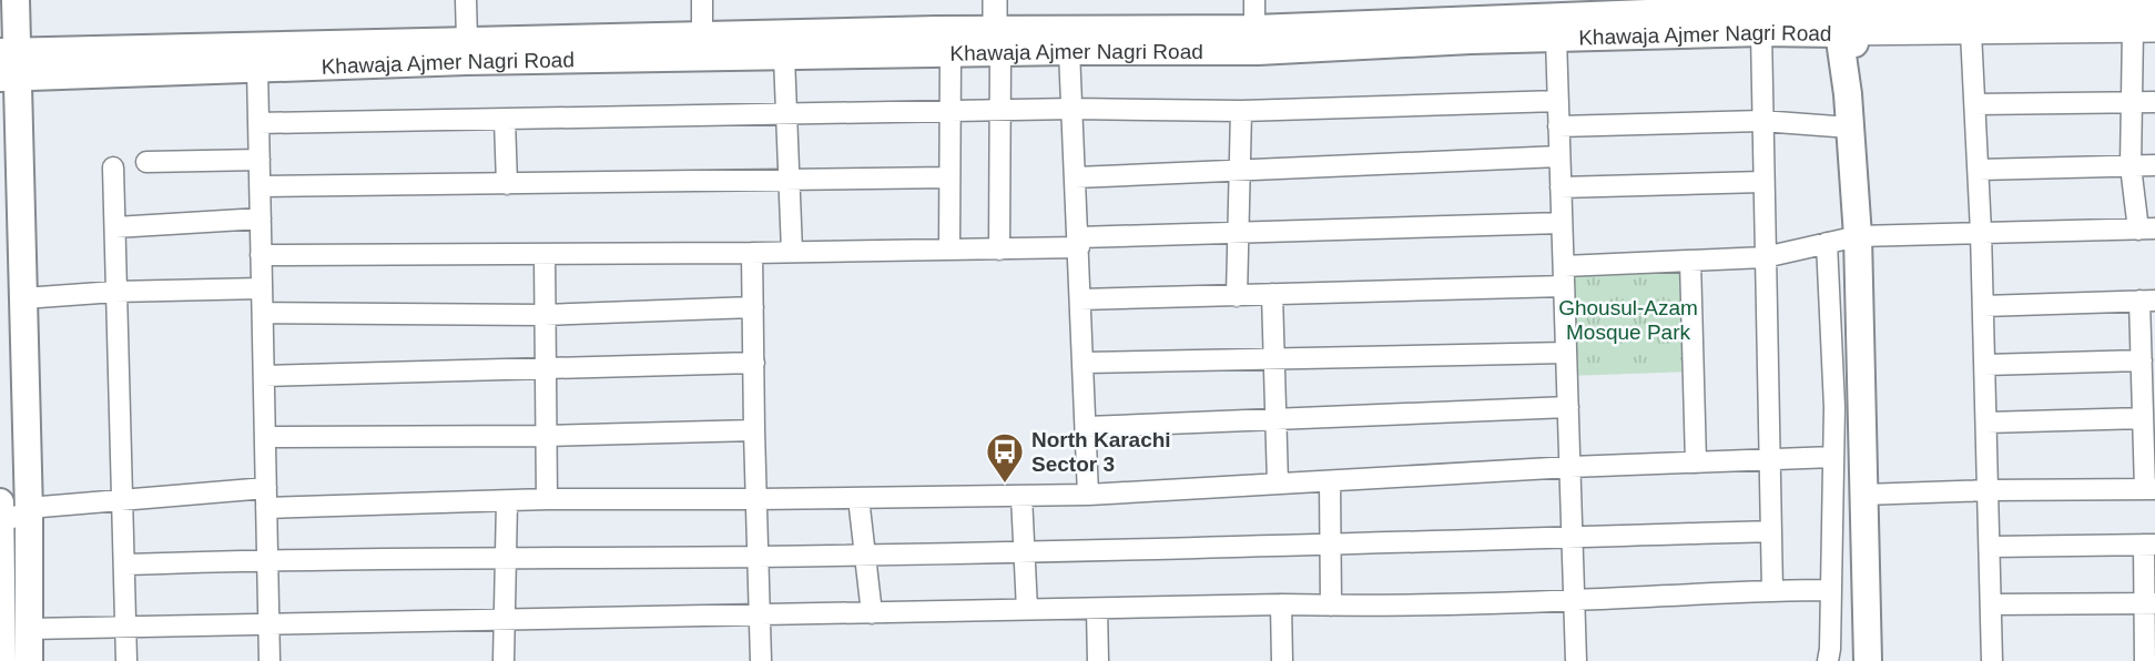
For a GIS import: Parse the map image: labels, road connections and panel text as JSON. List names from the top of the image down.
{
  "streets": {
    "main road": ["Khawaja Ajmer Nagri Road"]
  },
  "parks": ["Ghousul-Azam Mosque Park"],
  "places": {
    "bus stop": ["North Karachi Sector 3"]
  }
}
